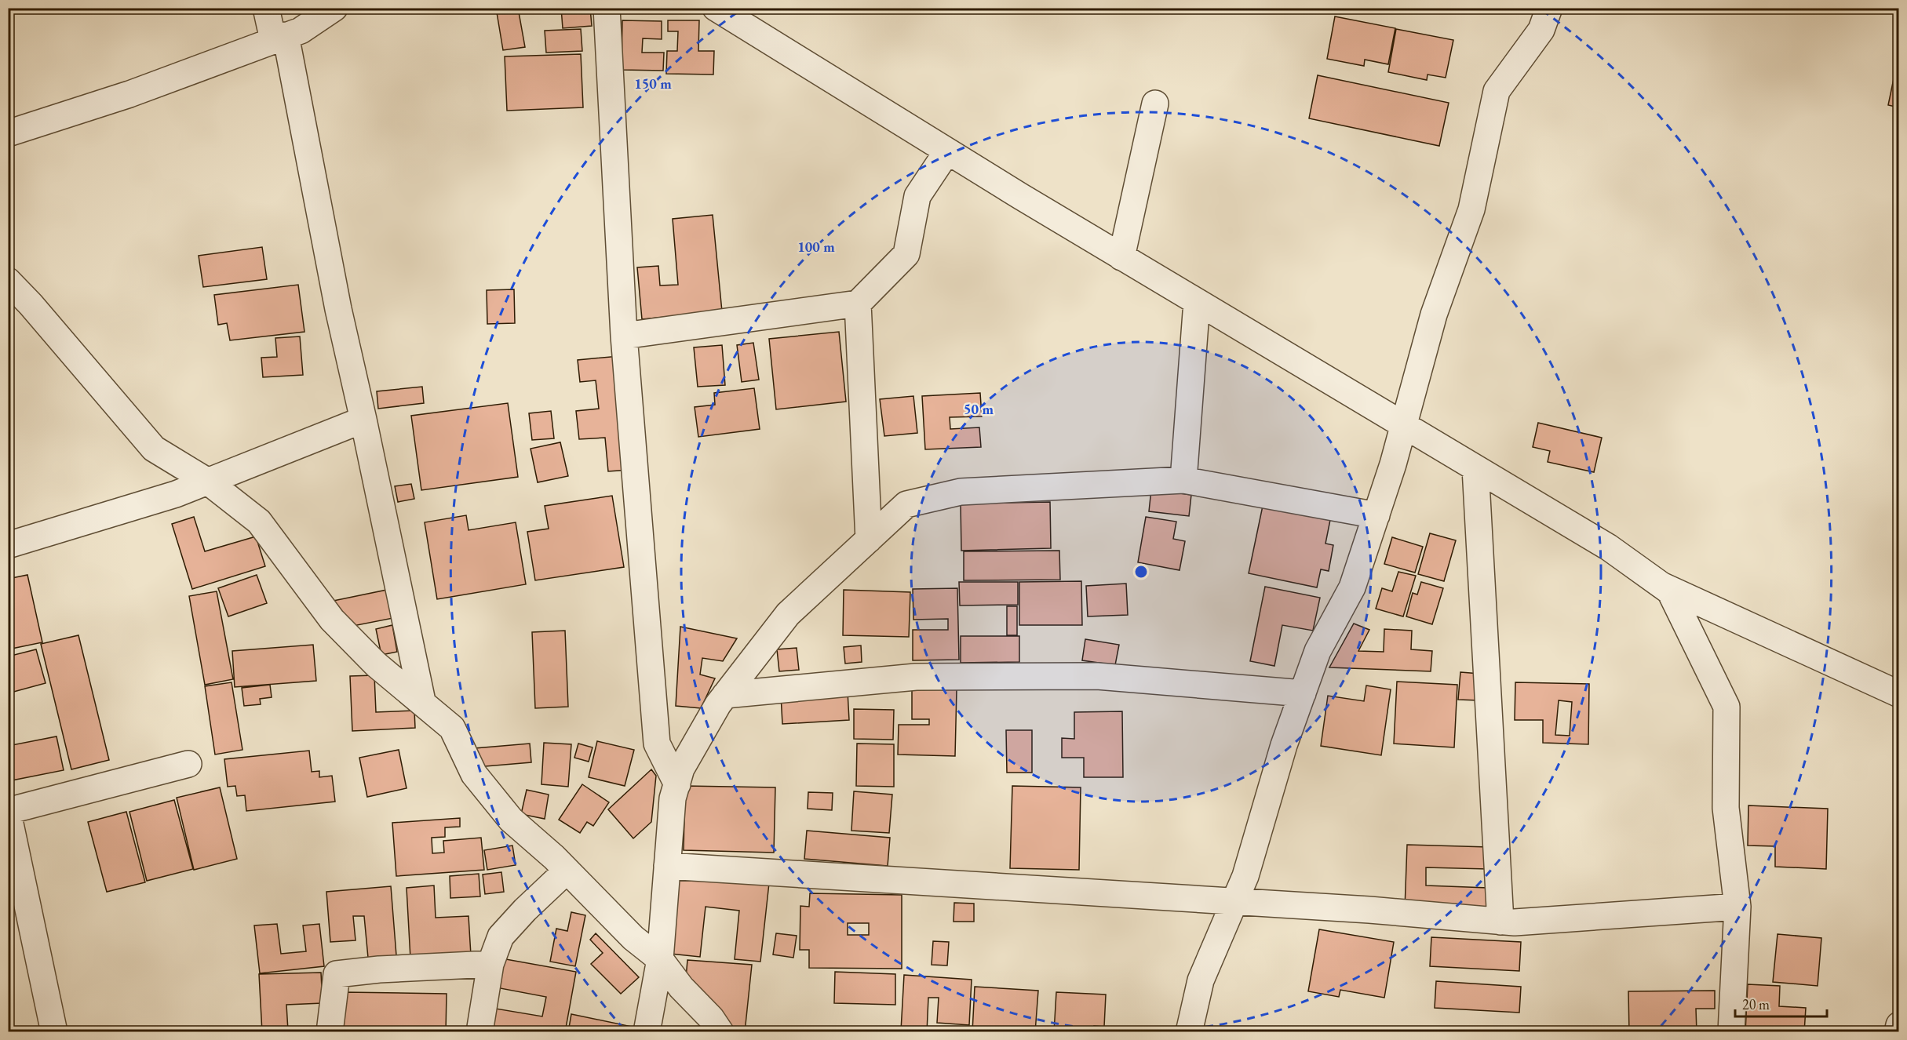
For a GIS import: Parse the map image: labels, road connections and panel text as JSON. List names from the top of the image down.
{
  "scale_bar": "20 m",
  "rings": ["150 m", "100 m", "50 m"]
}
